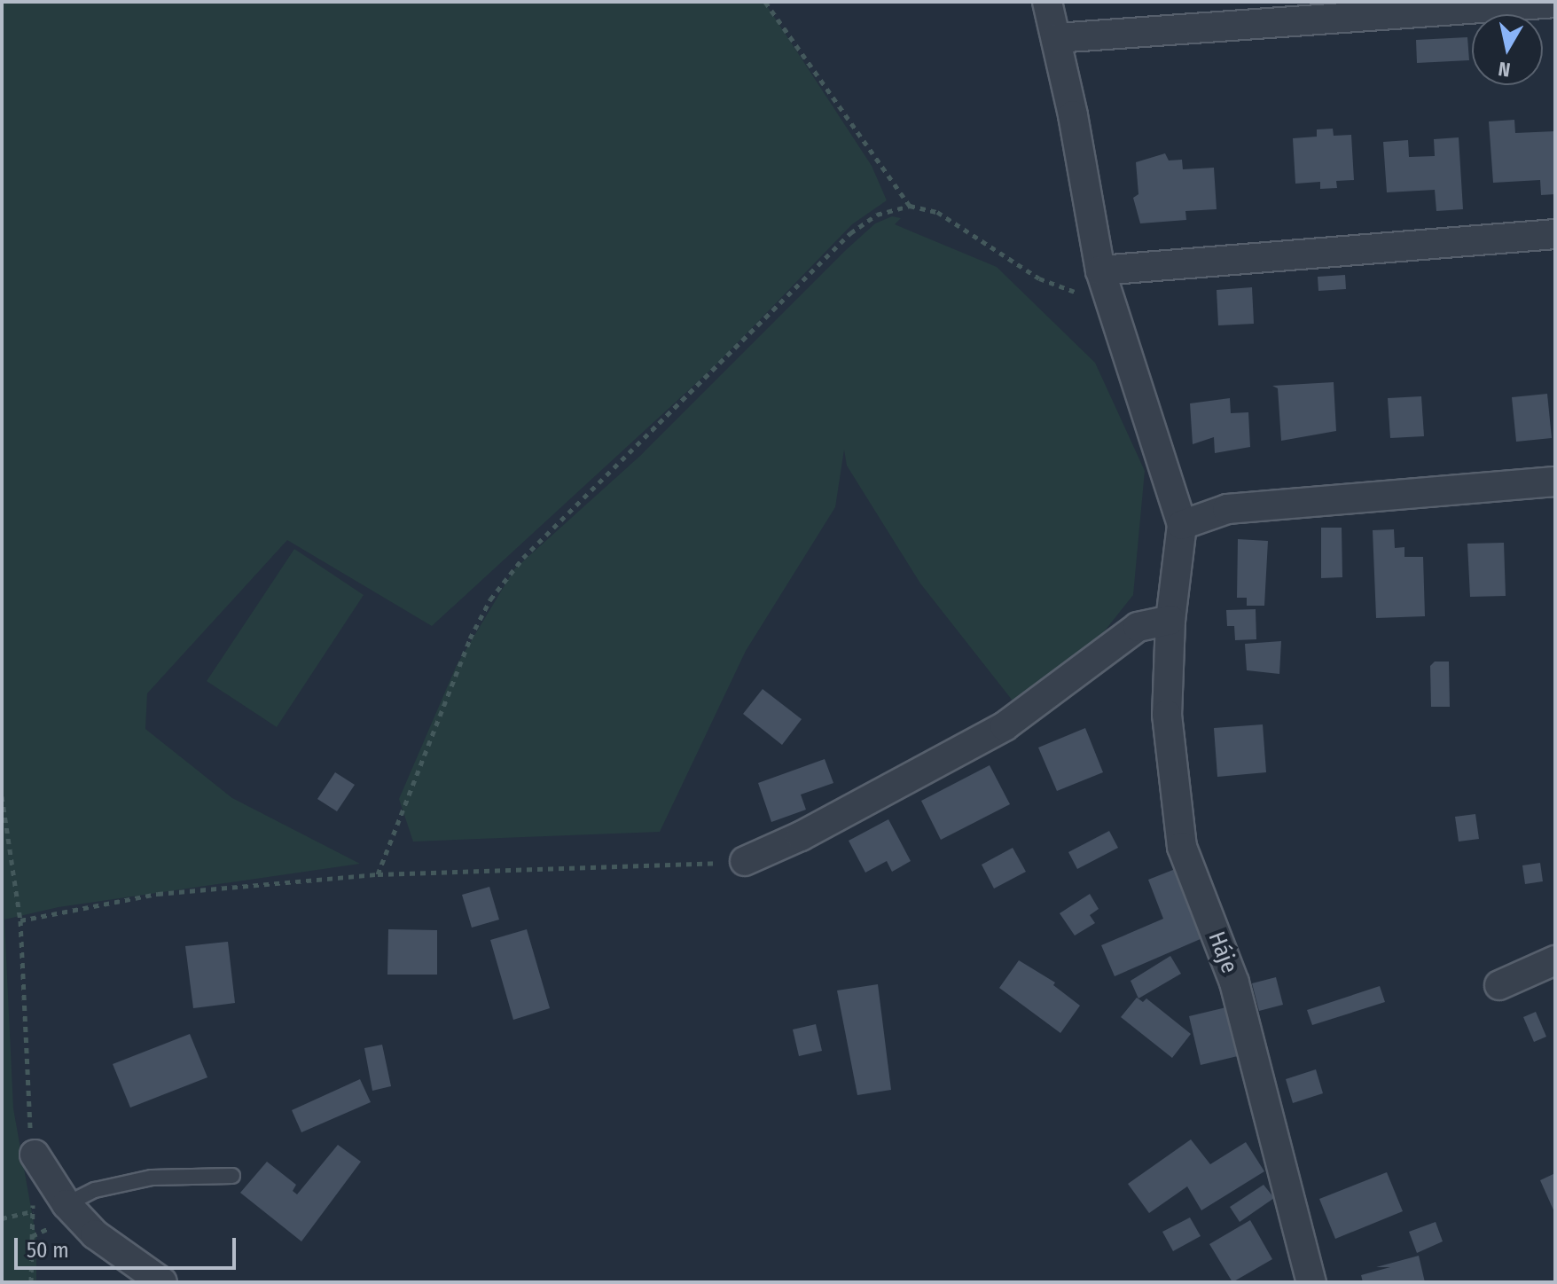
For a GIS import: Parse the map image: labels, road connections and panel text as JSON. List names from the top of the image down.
{
  "streets": {
    "street": ["Háje"]
  },
  "scale_bar": "50 m",
  "north": "bottom"
}
